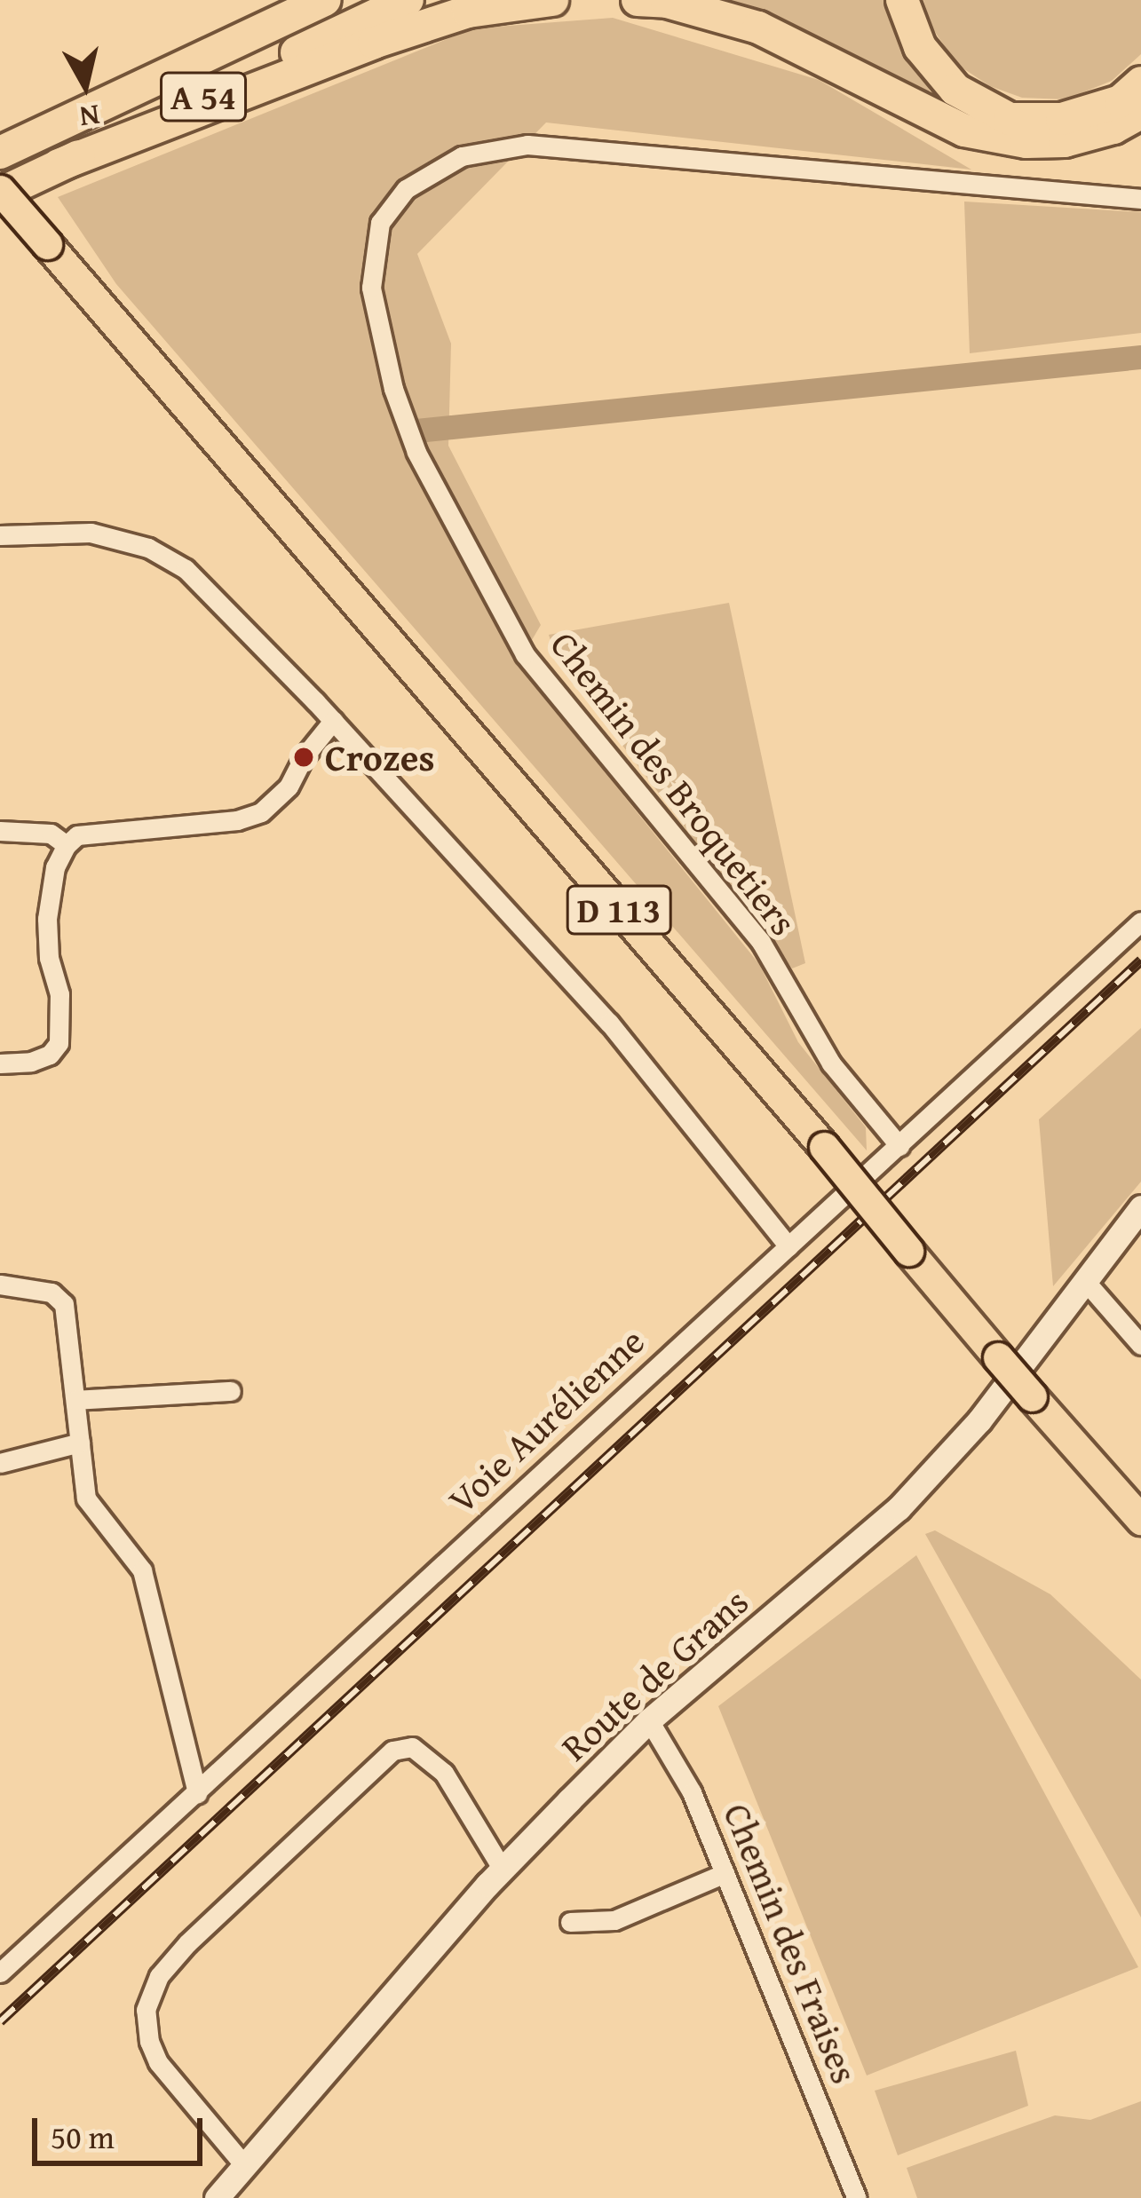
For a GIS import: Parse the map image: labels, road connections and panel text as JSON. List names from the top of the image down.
{
  "streets": {
    "highway": ["A 54"],
    "main road": ["D 113"],
    "street": [
      "Chemin des Broquetiers",
      "Voie Aurélienne",
      "Route de Grans",
      "Chemin des Fraises"
    ]
  },
  "crossings": [
    ["A 54", "D 113"],
    ["Chemin des Broquetiers", "Voie Aurélienne"],
    ["Route de Grans", "Chemin des Fraises"]
  ],
  "places": ["Crozes"],
  "scale_bar": "50 m",
  "north": "bottom"
}
